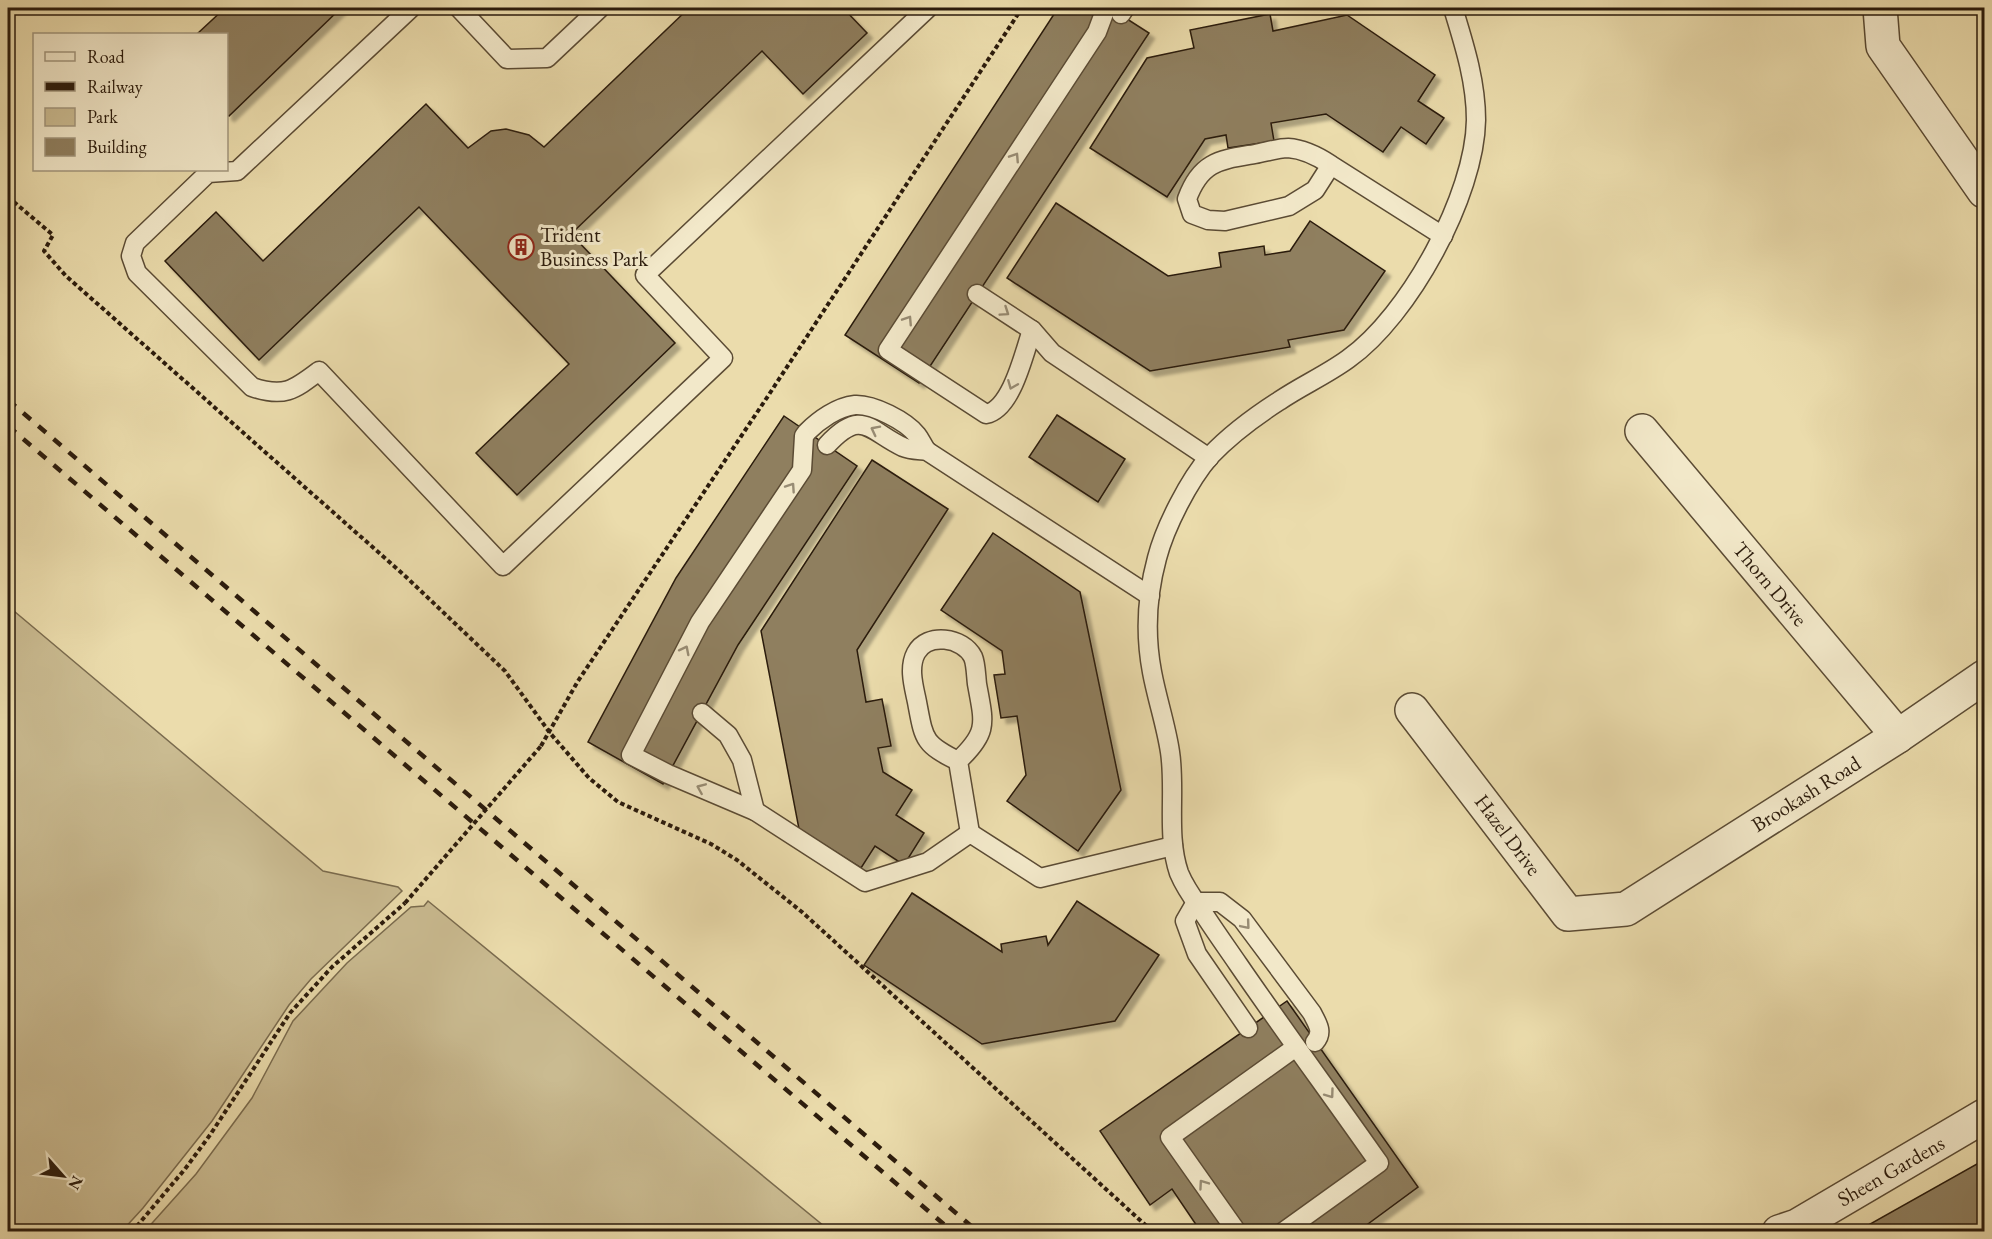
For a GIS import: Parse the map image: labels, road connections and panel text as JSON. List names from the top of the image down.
{
  "streets": {
    "street": [
      "Thorn Drive",
      "Brookash Road",
      "Hazel Drive",
      "Sheen Gardens"
    ]
  },
  "crossings": [
    ["Thorn Drive", "Brookash Road"],
    ["Brookash Road", "Hazel Drive"]
  ],
  "places": {
    "building": ["Trident Business Park"]
  },
  "legend": [
    "Road",
    "Railway",
    "Park",
    "Building"
  ],
  "north": "bottom right"
}
